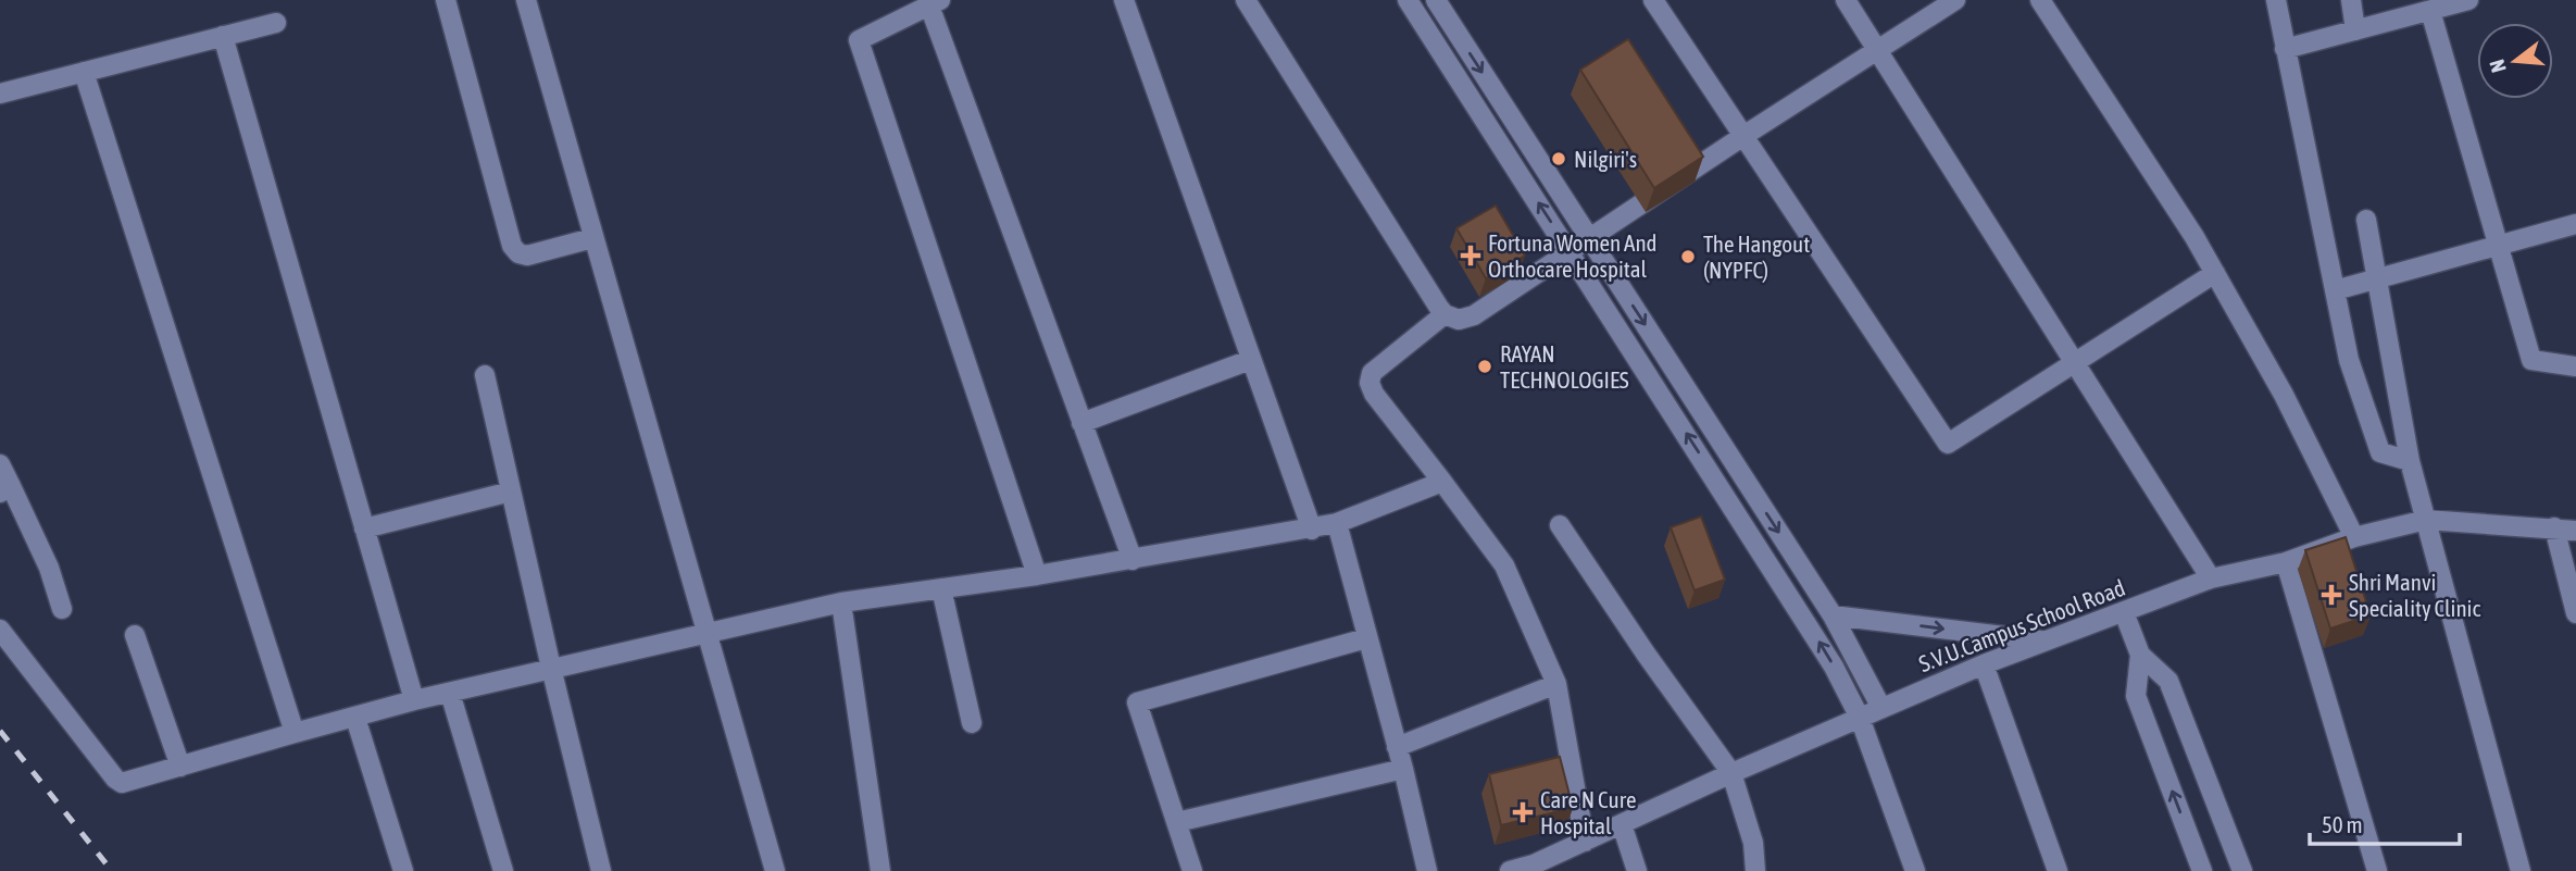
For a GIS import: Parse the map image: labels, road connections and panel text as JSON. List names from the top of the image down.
{
  "streets": {
    "street": ["S.V.U.Campus School Road"]
  },
  "places": {
    "other": ["Nilgiri's", "The Hangout (NYPFC)", "RAYAN TECHNOLOGIES"],
    "health": ["Fortuna Women And Orthocare Hospital", "Shri Manvi Speciality Clinic", "Care N Cure Hospital"]
  },
  "scale_bar": "50 m",
  "north": "left"
}
